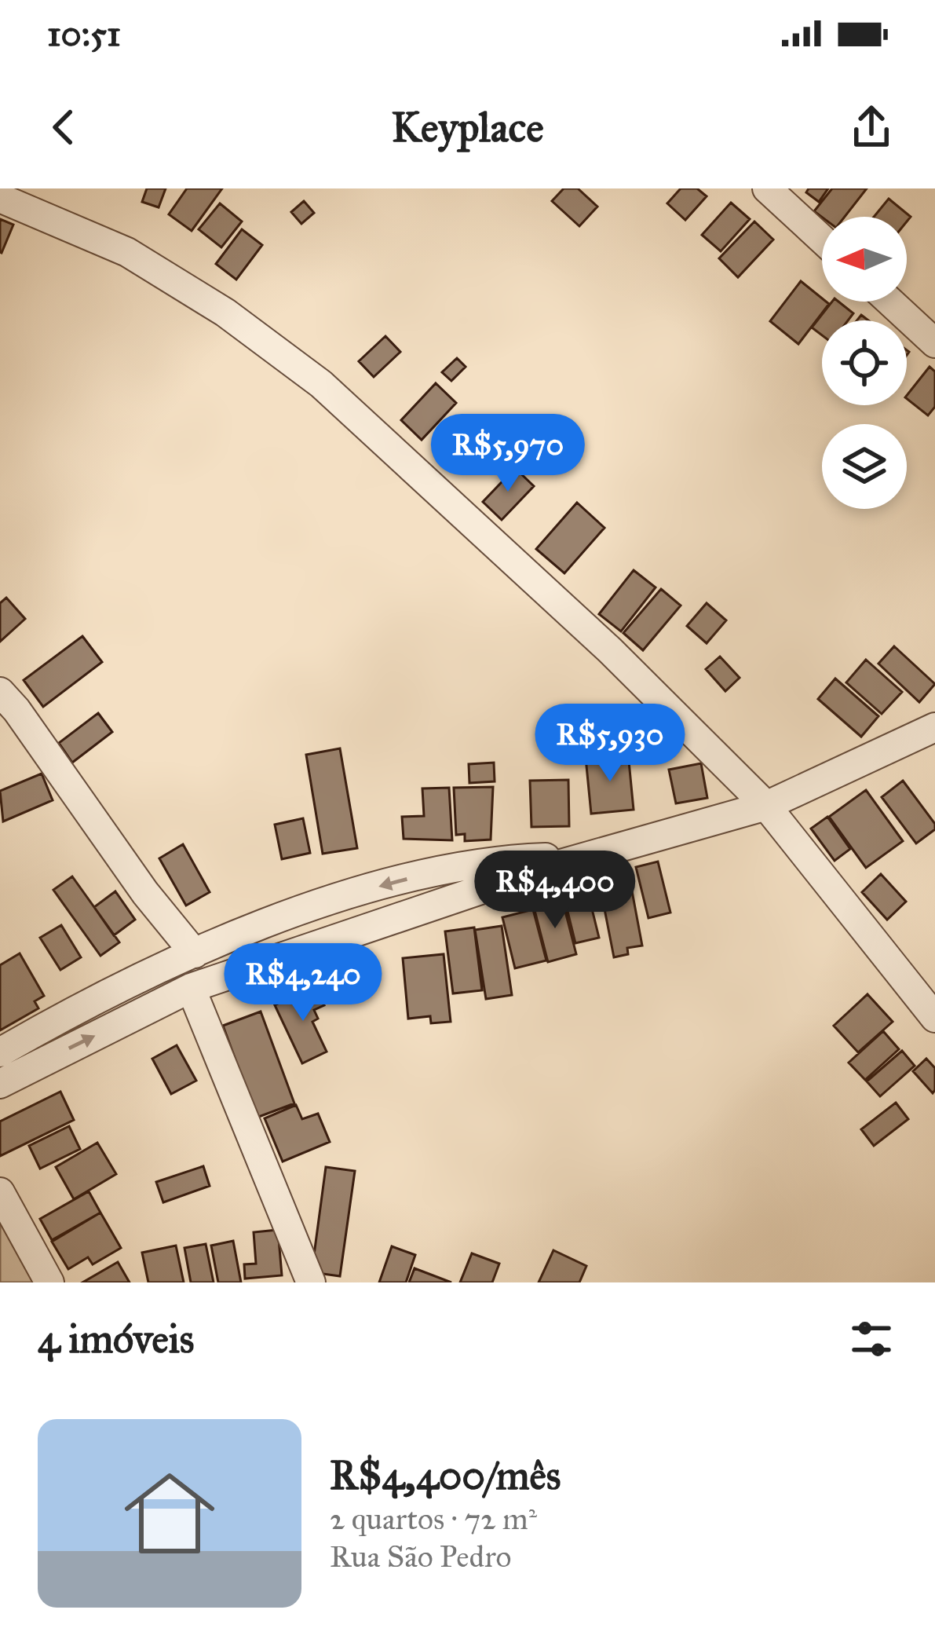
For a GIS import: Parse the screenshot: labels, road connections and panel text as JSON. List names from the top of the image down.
{
  "north": "left",
  "page": {
    "status": "10:51",
    "header": "Keyplace",
    "price": [
      "R$5,970",
      "R$5,930",
      "R$4,400",
      "R$4,240"
    ],
    "heading": "4 imóveis",
    "list": [
      {
        "name": "R$4,400/mês",
        "note": "2 quartos · 72 m² · Rua São Pedro"
      }
    ]
  }
}
